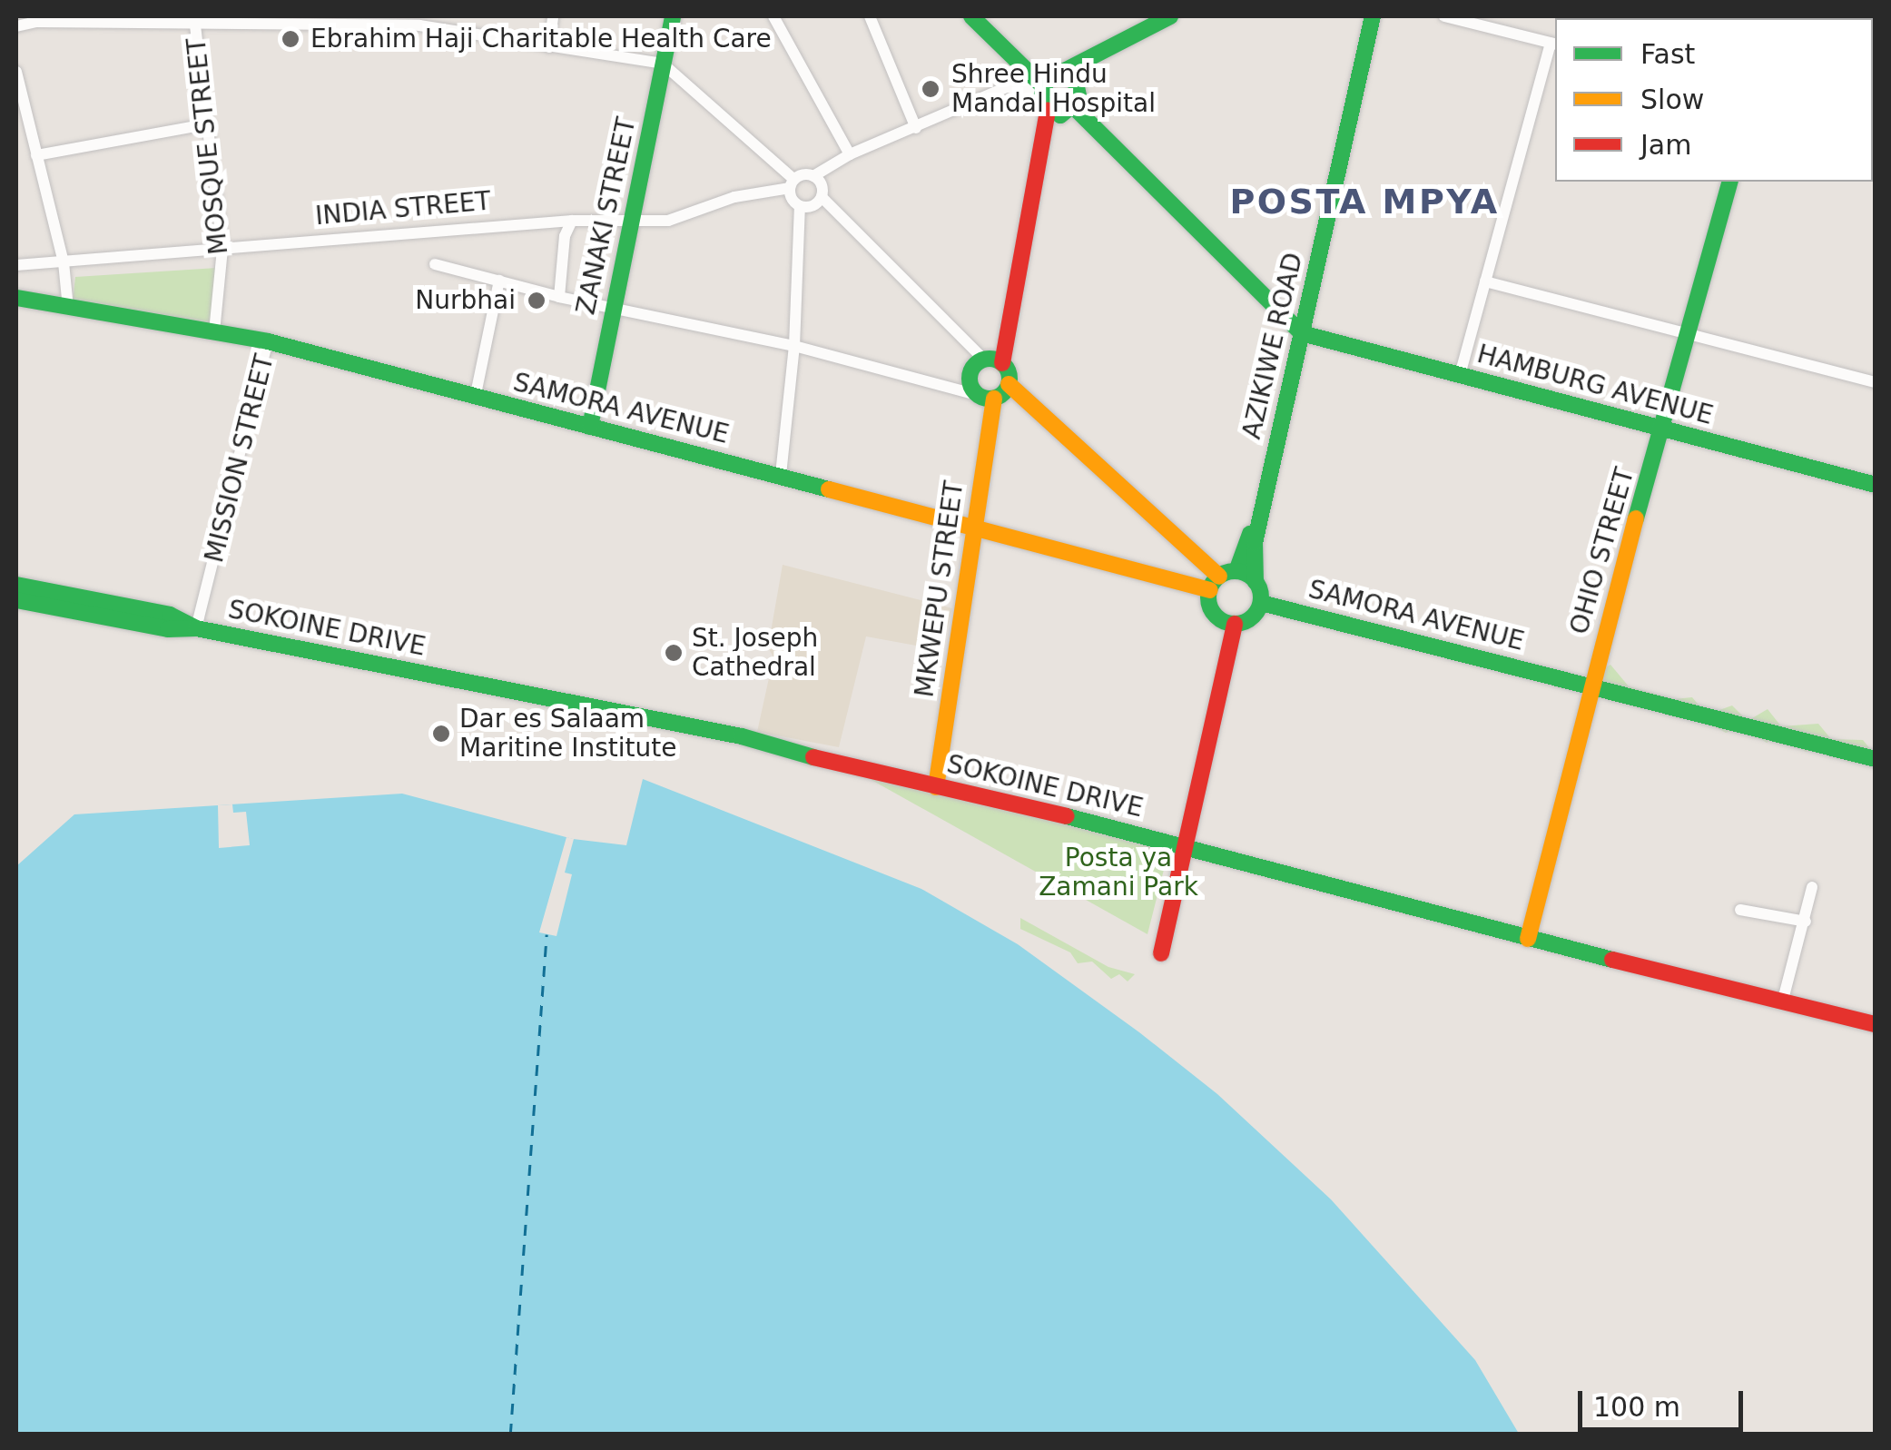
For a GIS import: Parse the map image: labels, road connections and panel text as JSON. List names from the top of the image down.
{
  "streets": {
    "street": [
      "MOSQUE STREET",
      "INDIA STREET",
      "ZANAKI STREET",
      "AZIKIWE ROAD",
      "HAMBURG AVENUE",
      "SAMORA AVENUE",
      "MISSION STREET",
      "OHIO STREET",
      "MKWEPU STREET",
      "SOKOINE DRIVE"
    ]
  },
  "crossings": [
    ["MOSQUE STREET", "INDIA STREET"],
    ["MOSQUE STREET", "SAMORA AVENUE"],
    ["INDIA STREET", "ZANAKI STREET"],
    ["ZANAKI STREET", "SAMORA AVENUE"],
    ["AZIKIWE ROAD", "HAMBURG AVENUE"],
    ["AZIKIWE ROAD", "SAMORA AVENUE"],
    ["HAMBURG AVENUE", "OHIO STREET"],
    ["SAMORA AVENUE", "MISSION STREET"],
    ["SAMORA AVENUE", "OHIO STREET"],
    ["SAMORA AVENUE", "MKWEPU STREET"],
    ["MISSION STREET", "SOKOINE DRIVE"],
    ["OHIO STREET", "SOKOINE DRIVE"],
    ["MKWEPU STREET", "SOKOINE DRIVE"]
  ],
  "districts": ["POSTA MPYA"],
  "parks": ["Posta ya Zamani Park"],
  "places": [
    "Ebrahim Haji Charitable Health Care",
    "Shree Hindu Mandal Hospital",
    "Nurbhai",
    "St. Joseph Cathedral",
    "Dar es Salaam Maritine Institute"
  ],
  "legend": ["Fast", "Slow", "Jam"],
  "scale_bar": "100 m"
}
